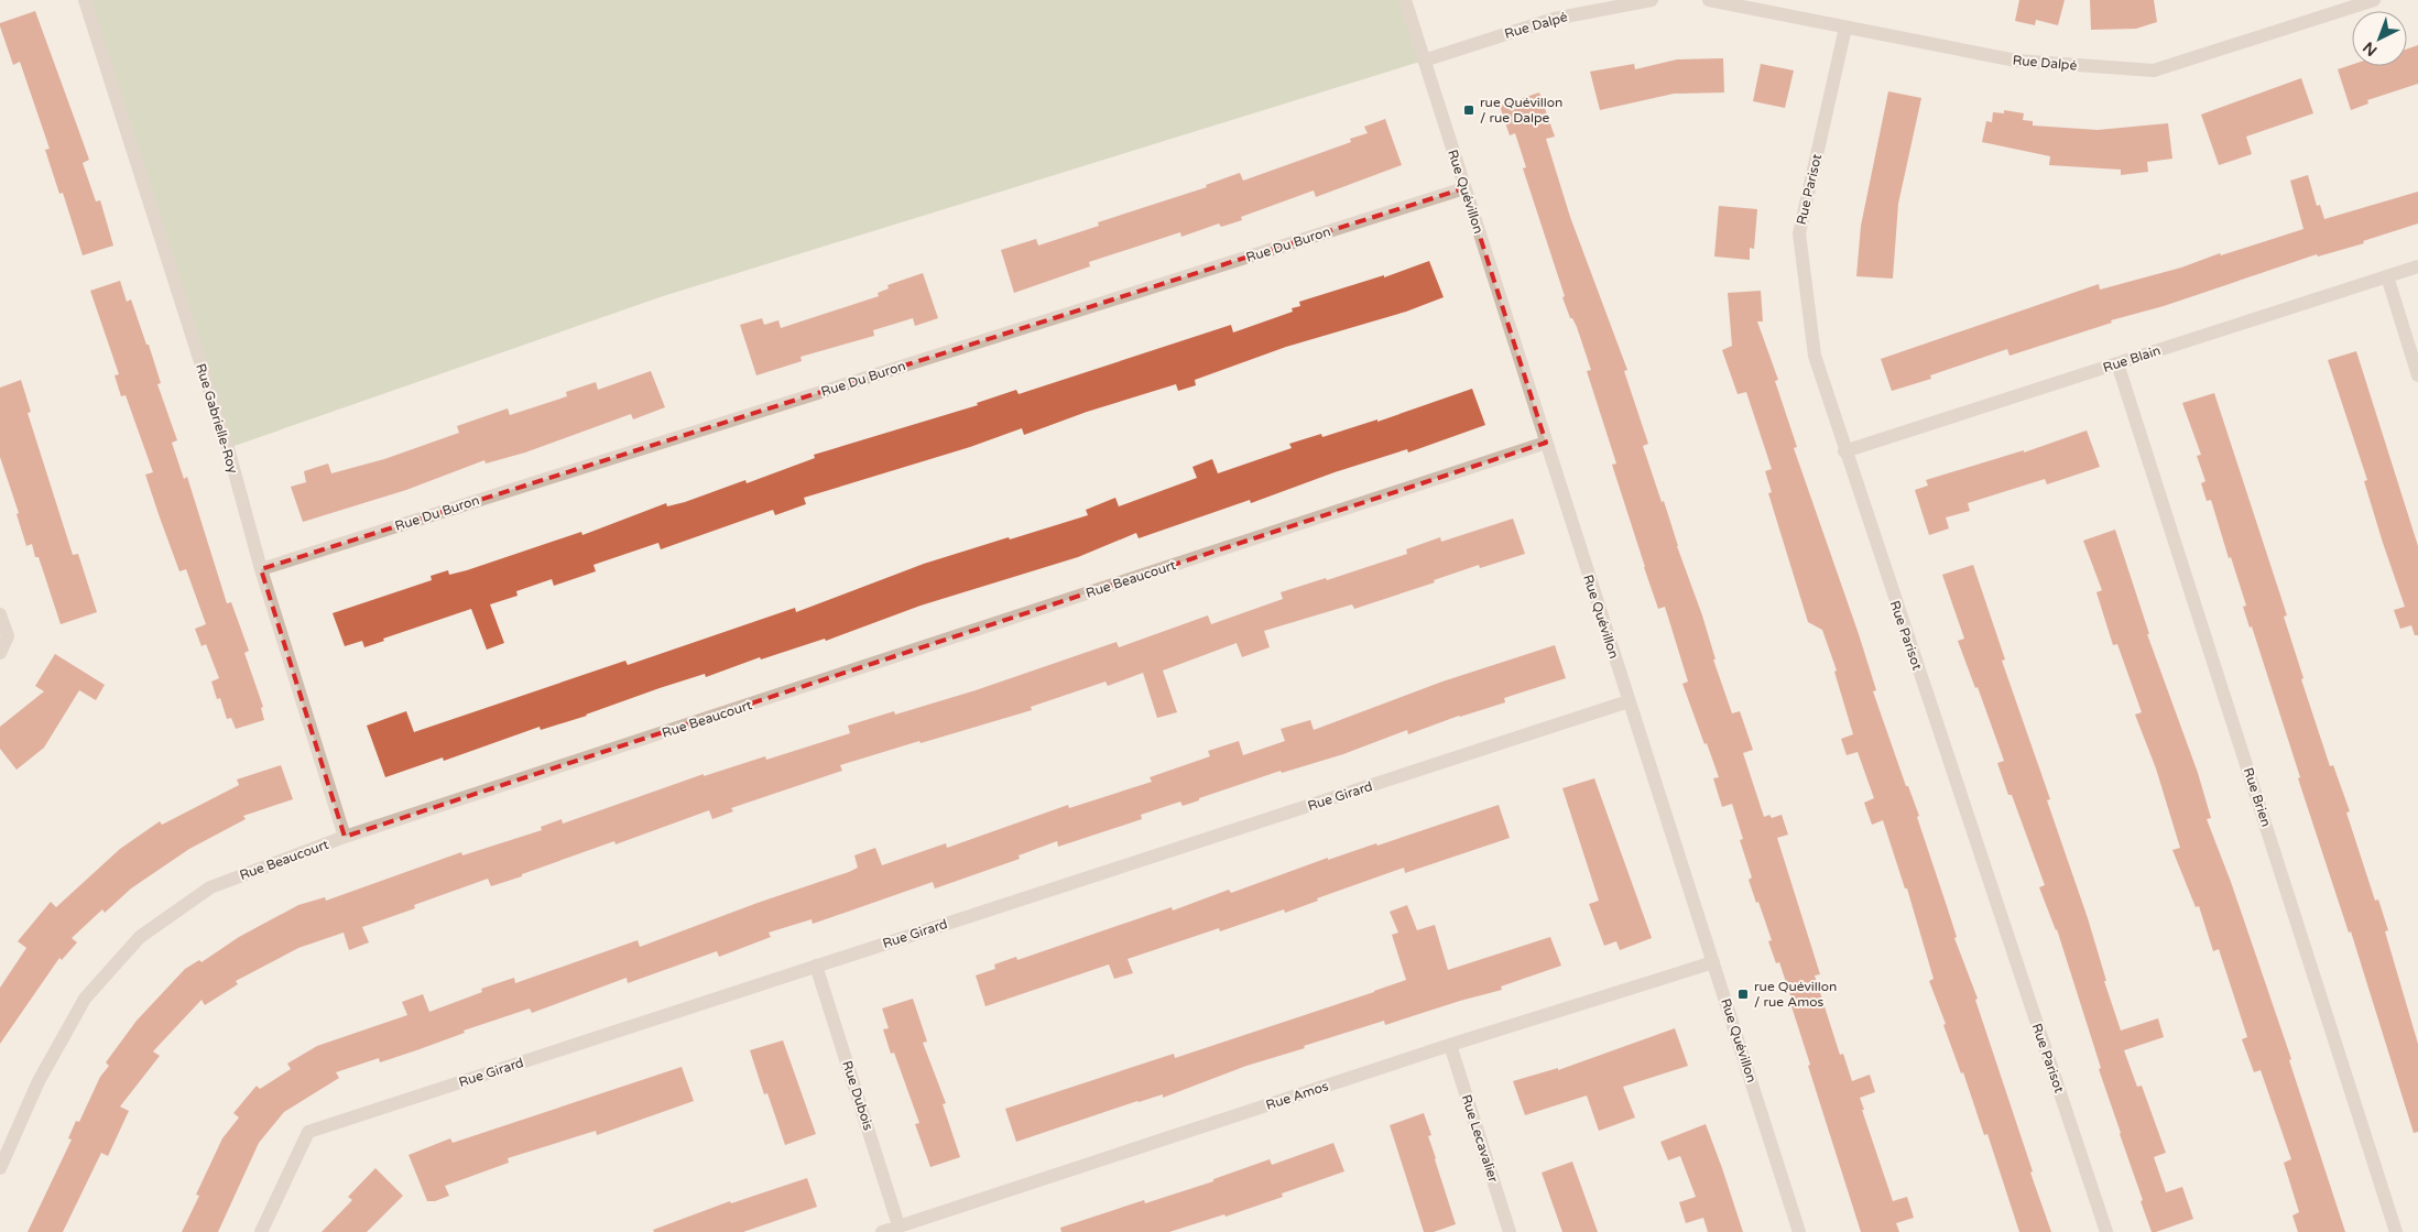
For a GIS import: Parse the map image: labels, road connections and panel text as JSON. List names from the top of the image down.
{
  "streets": {
    "street": [
      "Rue Dalpé",
      "Rue Parisot",
      "Rue Quévillon",
      "Rue Du Buron",
      "Rue Blain",
      "Rue Gabrielle-Roy",
      "Rue Beaucourt",
      "Rue Girard",
      "Rue Brien",
      "Rue Dubois",
      "Rue Amos",
      "Rue Lecavalier"
    ]
  },
  "crossings": [
    ["Rue Dalpé", "Rue Parisot"],
    ["Rue Dalpé", "Rue Quévillon"],
    ["Rue Parisot", "Rue Blain"],
    ["Rue Quévillon", "Rue Du Buron"],
    ["Rue Quévillon", "Rue Beaucourt"],
    ["Rue Quévillon", "Rue Girard"],
    ["Rue Quévillon", "Rue Amos"],
    ["Rue Du Buron", "Rue Gabrielle-Roy"],
    ["Rue Blain", "Rue Brien"],
    ["Rue Gabrielle-Roy", "Rue Beaucourt"],
    ["Rue Girard", "Rue Dubois"],
    ["Rue Dubois", "Rue Amos"],
    ["Rue Amos", "Rue Lecavalier"]
  ],
  "places": {
    "transit": ["rue Quévillon / rue Dalpe", "rue Quévillon / rue Amos"]
  },
  "north": "bottom left"
}
